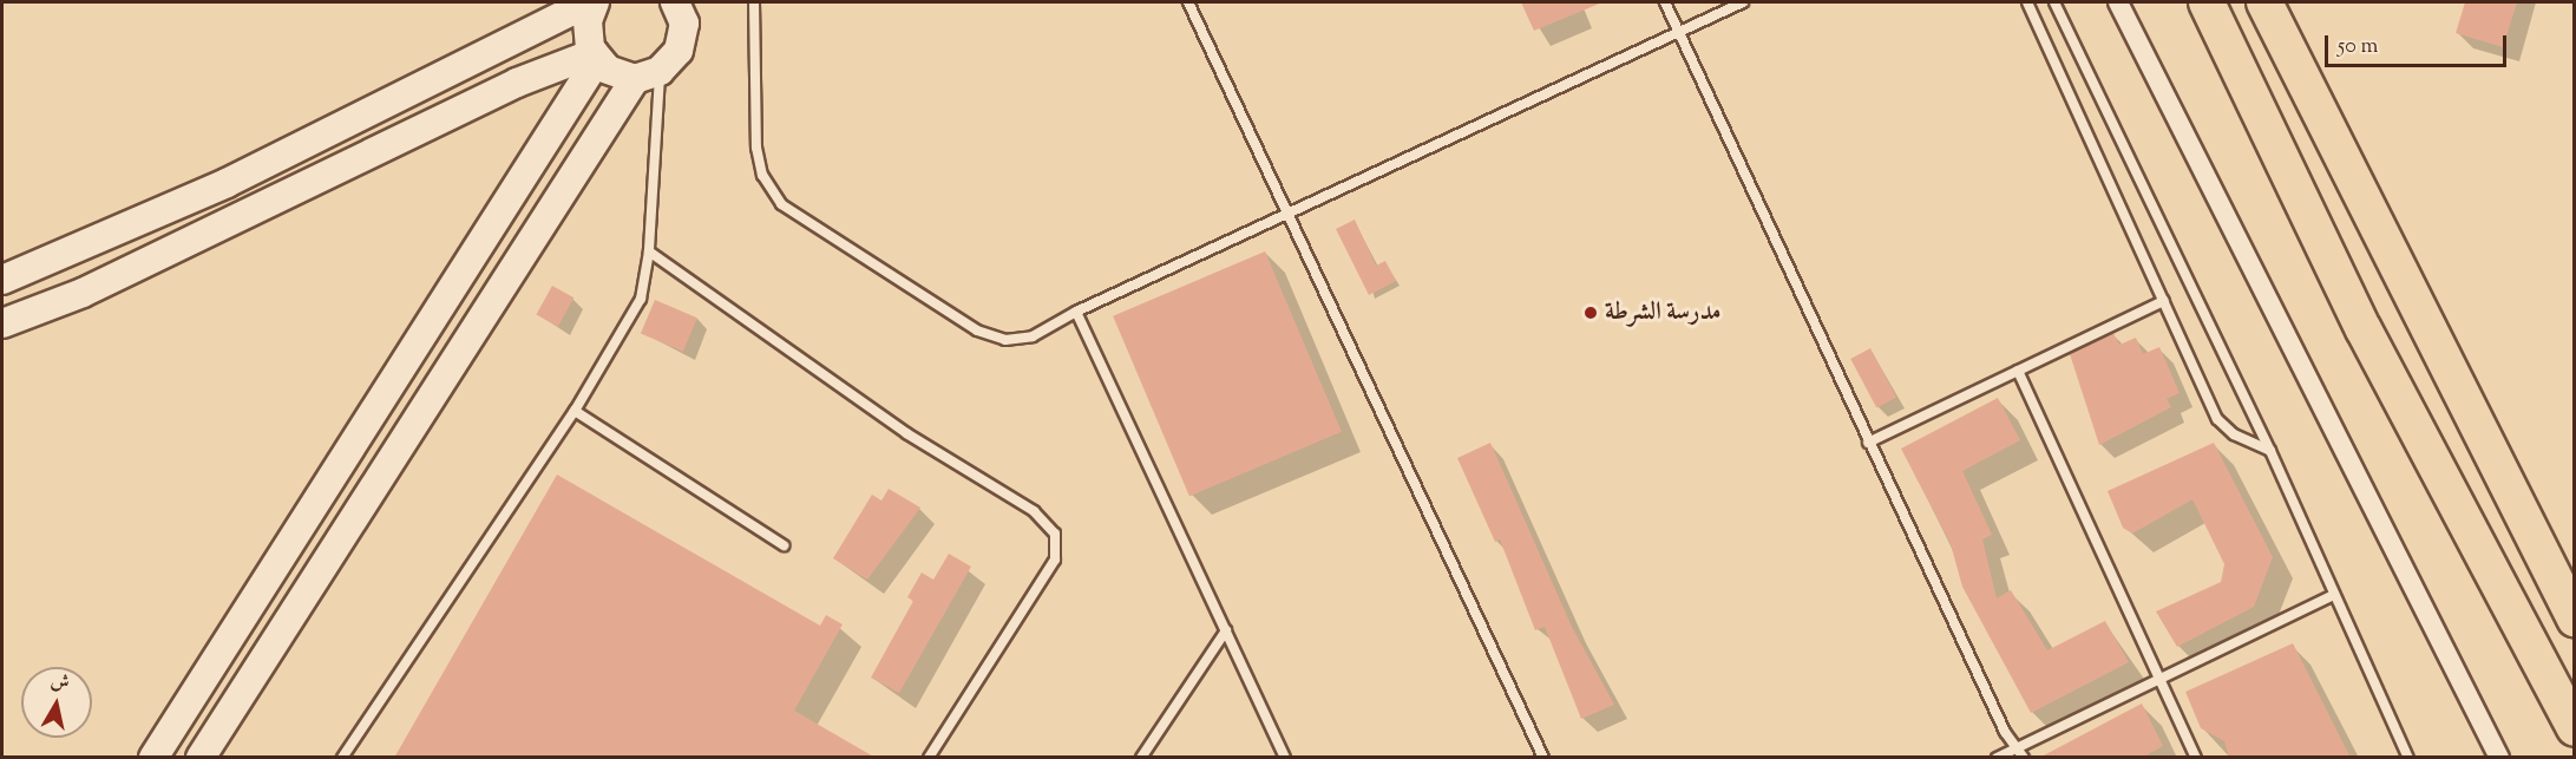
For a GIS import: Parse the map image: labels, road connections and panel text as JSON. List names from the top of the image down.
{
  "places": ["مدرسة الشرطة"],
  "scale_bar": "50 m",
  "north": "top"
}
